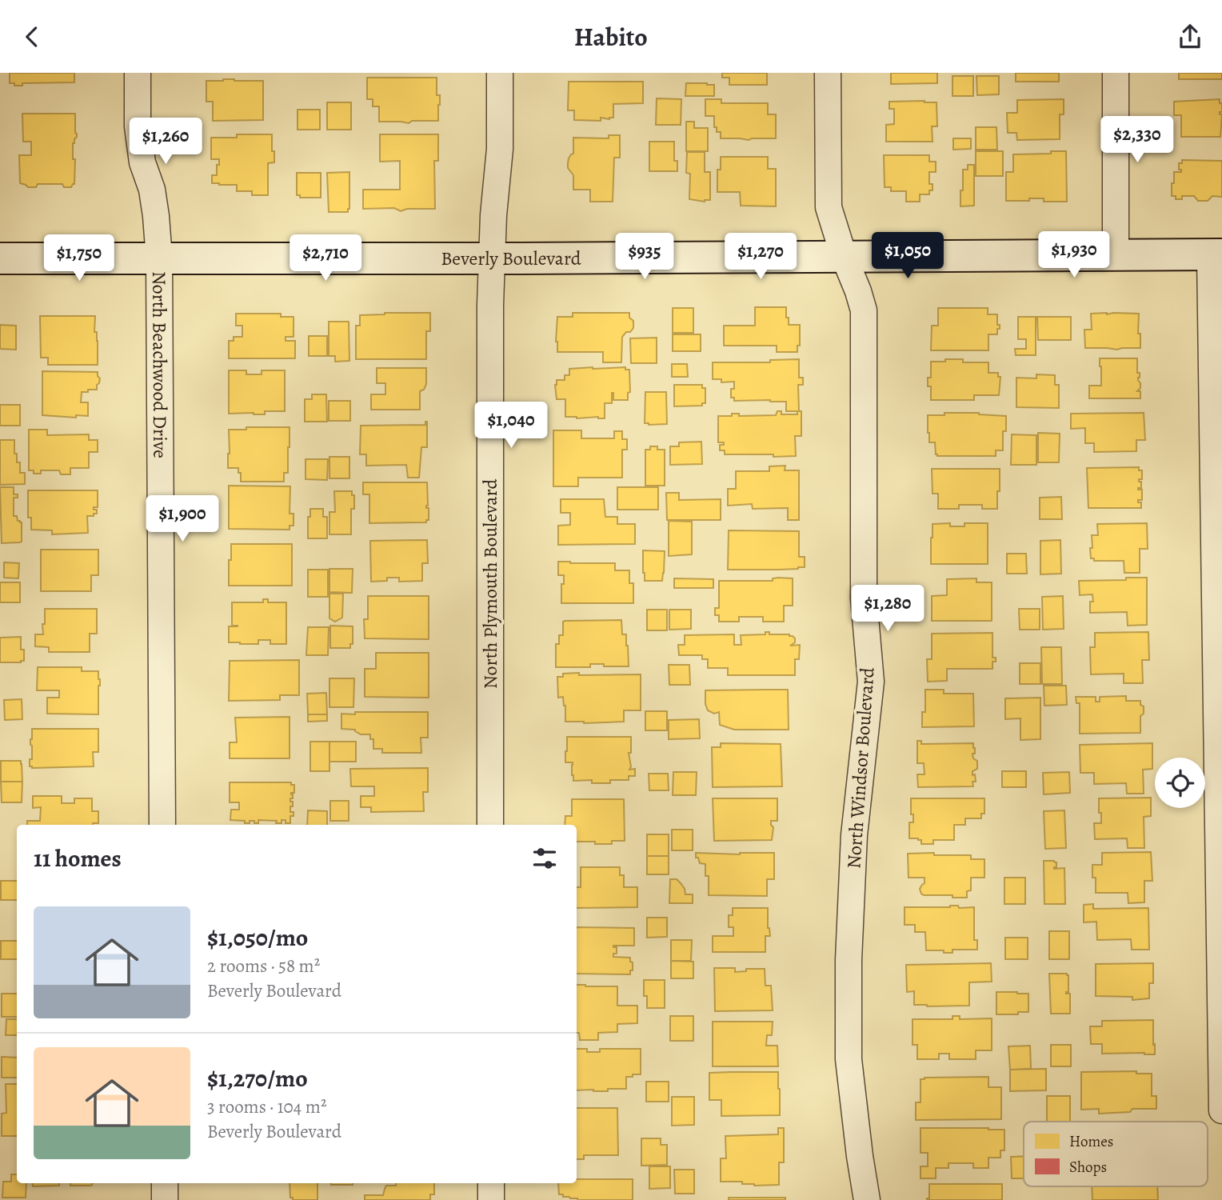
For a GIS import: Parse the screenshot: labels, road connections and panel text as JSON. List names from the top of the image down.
{
  "streets": {
    "main road": ["Beverly Boulevard"],
    "street": ["North Beachwood Drive", "North Plymouth Boulevard", "North Windsor Boulevard"]
  },
  "crossings": [
    ["Beverly Boulevard", "North Beachwood Drive"],
    ["Beverly Boulevard", "North Plymouth Boulevard"],
    ["Beverly Boulevard", "North Windsor Boulevard"]
  ],
  "legend": ["Homes", "Shops"],
  "page": {
    "header": "Habito",
    "price": [
      "$2,330",
      "$1,260",
      "$1,930",
      "$1,050",
      "$935",
      "$1,270",
      "$1,750",
      "$2,710",
      "$1,040",
      "$1,900",
      "$1,280"
    ],
    "heading": "11 homes",
    "list": [
      {
        "name": "$1,050/mo",
        "note": "2 rooms · 58 m² · Beverly Boulevard"
      },
      {
        "name": "$1,270/mo",
        "note": "3 rooms · 104 m² · Beverly Boulevard"
      }
    ]
  }
}
